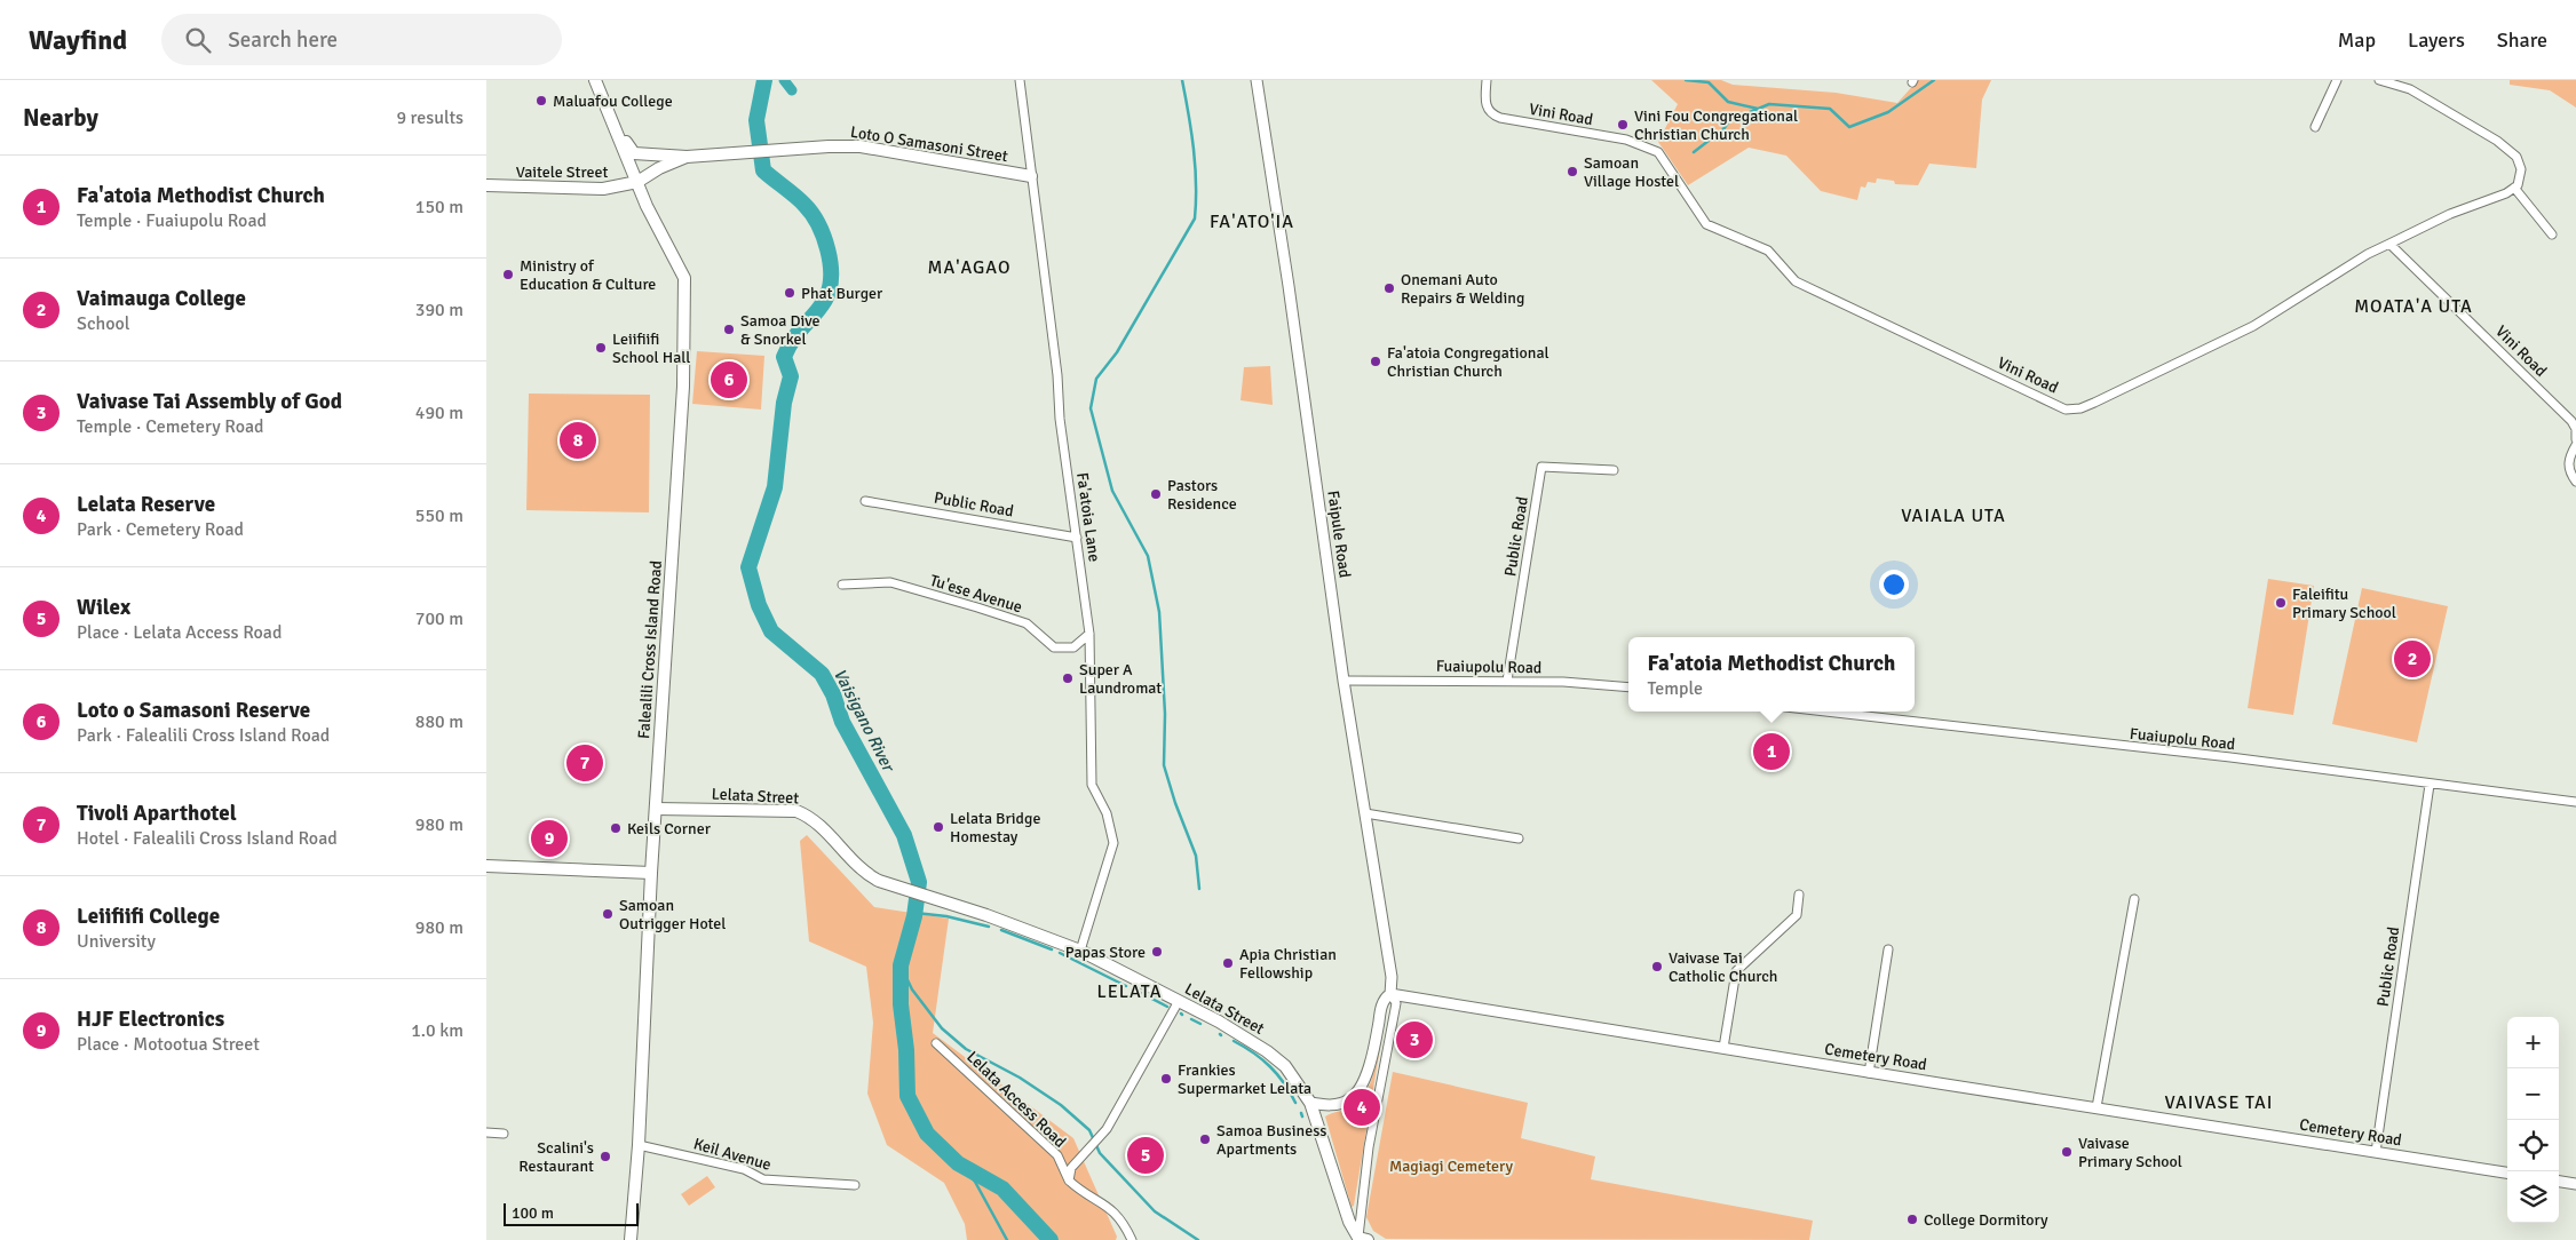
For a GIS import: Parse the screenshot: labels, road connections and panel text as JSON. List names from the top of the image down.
{
  "streets": {
    "main road": [
      "Loto O Samasoni Street",
      "Vaitele Street",
      "Falealili Cross Island Road",
      "Lelata Street"
    ],
    "street": [
      "Vini Road",
      "Public Road",
      "Fa'atoia Lane",
      "Faipule Road",
      "Tu'ese Avenue",
      "Fuaiupolu Road",
      "Cemetery Road",
      "Lelata Access Road",
      "Keil Avenue"
    ]
  },
  "crossings": [
    ["Loto O Samasoni Street", "Fa'atoia Lane"],
    ["Vaitele Street", "Falealili Cross Island Road"],
    ["Public Road", "Fa'atoia Lane"],
    ["Public Road", "Fuaiupolu Road"],
    ["Public Road", "Cemetery Road"],
    ["Fa'atoia Lane", "Tu'ese Avenue"],
    ["Fa'atoia Lane", "Lelata Street"],
    ["Faipule Road", "Fuaiupolu Road"],
    ["Faipule Road", "Cemetery Road"],
    ["Falealili Cross Island Road", "Lelata Street"],
    ["Falealili Cross Island Road", "Keil Avenue"],
    ["Lelata Street", "Lelata Access Road"]
  ],
  "districts": [
    "FA'ATO'IA",
    "MA'AGAO",
    "MOATA'A UTA",
    "VAIALA UTA",
    "LELATA",
    "VAIVASE TAI"
  ],
  "water": ["Vaisigano River"],
  "parks": ["Magiagi Cemetery"],
  "places": [
    "Maluafou College",
    "Vini Fou Congregational Christian Church",
    "Samoan Village Hostel",
    "Ministry of Education & Culture",
    "Onemani Auto Repairs & Welding",
    "Phat Burger",
    "Samoa Dive & Snorkel",
    "Leiifiifi School Hall",
    "Fa'atoia Congregational Christian Church",
    "Pastors Residence",
    "Faleifitu Primary School",
    "Super A Laundromat",
    "Lelata Bridge Homestay",
    "Keils Corner",
    "Samoan Outrigger Hotel",
    "Papas Store",
    "Apia Christian Fellowship",
    "Vaivase Tai Catholic Church",
    "Frankies Supermarket Lelata",
    "Samoa Business Apartments",
    "Vaivase Primary School",
    "Scalini's Restaurant",
    "College Dormitory"
  ],
  "scale_bar": "100 m",
  "page": {
    "header": "Wayfind",
    "search": "Search here",
    "nav": ["Map", "Layers", "Share"],
    "heading": ["Nearby", "9 results"],
    "list": [
      {
        "mark": "1",
        "name": "Fa'atoia Methodist Church",
        "note": "Temple · Fuaiupolu Road",
        "value": "150 m"
      },
      {
        "mark": "2",
        "name": "Vaimauga College",
        "note": "School",
        "value": "390 m"
      },
      {
        "mark": "3",
        "name": "Vaivase Tai Assembly of God",
        "note": "Temple · Cemetery Road",
        "value": "490 m"
      },
      {
        "mark": "4",
        "name": "Lelata Reserve",
        "note": "Park · Cemetery Road",
        "value": "550 m"
      },
      {
        "mark": "5",
        "name": "Wilex",
        "note": "Place · Lelata Access Road",
        "value": "700 m"
      },
      {
        "mark": "6",
        "name": "Loto o Samasoni Reserve",
        "note": "Park · Falealili Cross Island Road",
        "value": "880 m"
      },
      {
        "mark": "7",
        "name": "Tivoli Aparthotel",
        "note": "Hotel · Falealili Cross Island Road",
        "value": "980 m"
      },
      {
        "mark": "8",
        "name": "Leiifiifi College",
        "note": "University",
        "value": "980 m"
      },
      {
        "mark": "9",
        "name": "HJF Electronics",
        "note": "Place · Motootua Street",
        "value": "1.0 km"
      }
    ],
    "pins": [
      "6",
      "8",
      "2",
      "1",
      "7",
      "9",
      "3",
      "4",
      "5"
    ],
    "popup": ["Fa'atoia Methodist Church", "Temple"],
    "map_buttons": ["+", "−"],
    "scale": "100 m"
  }
}
